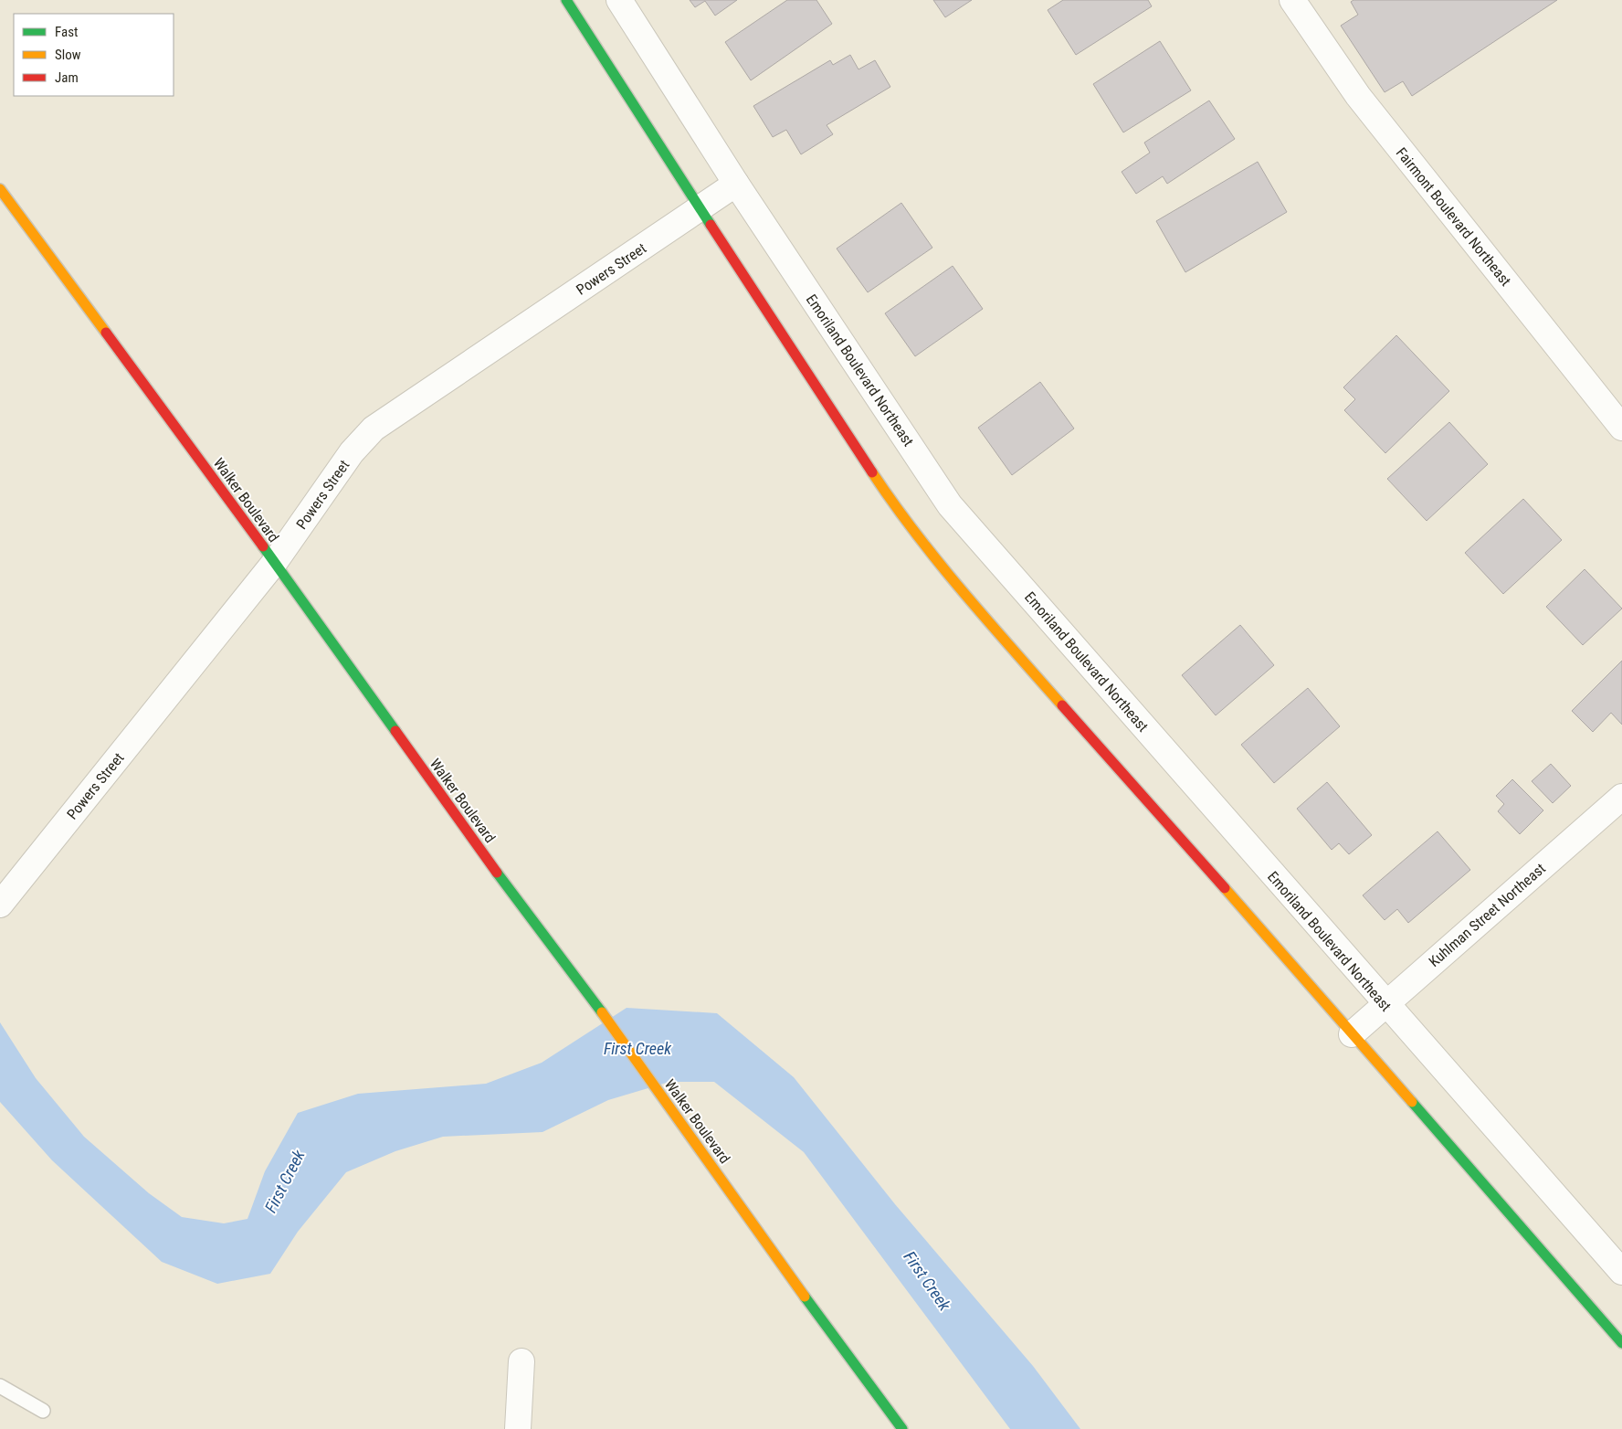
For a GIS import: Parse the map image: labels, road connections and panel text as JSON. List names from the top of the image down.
{
  "streets": {
    "street": [
      "Fairmont Boulevard Northeast",
      "Powers Street",
      "Emoriland Boulevard Northeast",
      "Walker Boulevard",
      "Kuhlman Street Northeast"
    ]
  },
  "crossings": [
    ["Powers Street", "Emoriland Boulevard Northeast"],
    ["Powers Street", "Walker Boulevard"],
    ["Emoriland Boulevard Northeast", "Kuhlman Street Northeast"]
  ],
  "water": ["First Creek"],
  "legend": ["Fast", "Slow", "Jam"]
}
